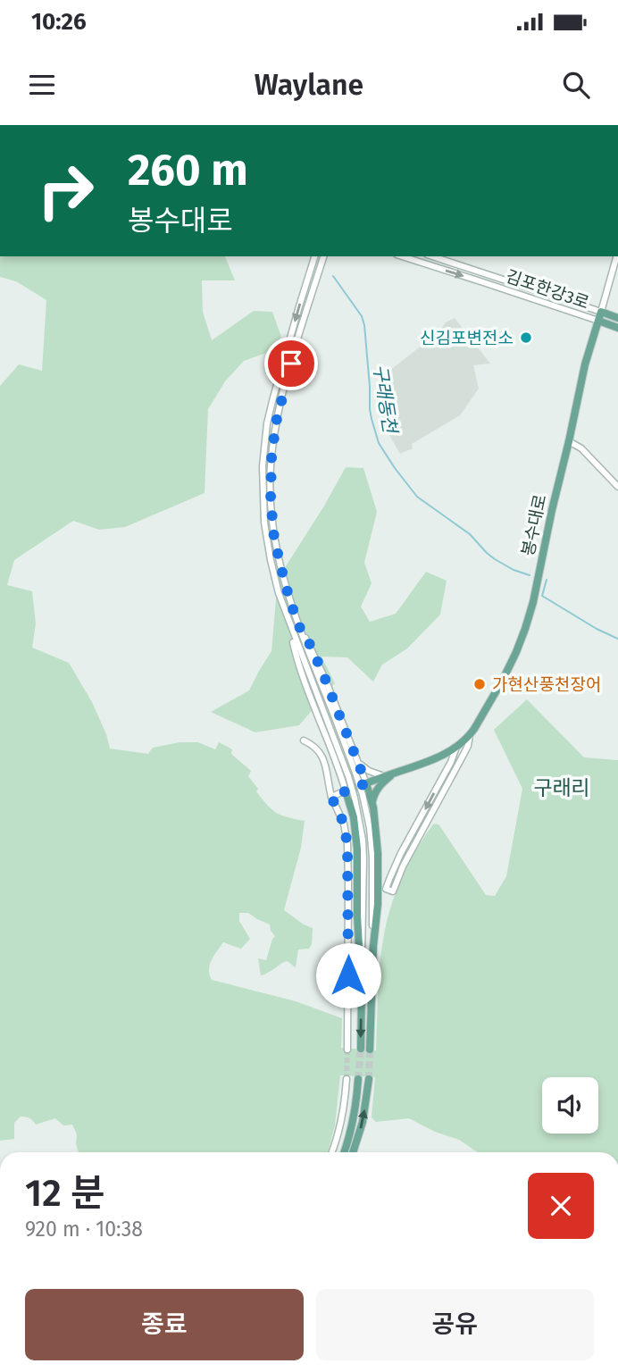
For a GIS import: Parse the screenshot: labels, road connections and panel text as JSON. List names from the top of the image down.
{
  "streets": {
    "main road": ["김포한강3로", "봉수대로"]
  },
  "crossings": [
    ["김포한강3로", "봉수대로"]
  ],
  "districts": ["구래리"],
  "water": ["구래동천"],
  "places": ["신김포변전소", "가현산풍천장어"],
  "page": {
    "status": "10:26",
    "header": "Waylane",
    "turn": ["260 m", "봉수대로"],
    "heading": ["12 분", "920 m · 10:38"],
    "buttons": ["종료", "공유"]
  }
}
